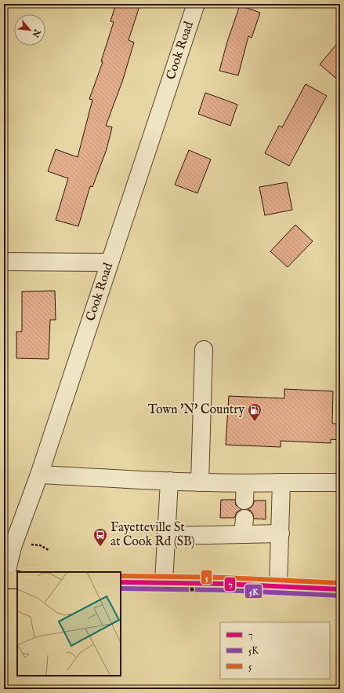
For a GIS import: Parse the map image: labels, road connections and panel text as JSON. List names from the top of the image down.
{
  "streets": {
    "street": ["Cook Road"]
  },
  "places": {
    "fuel station": ["Town 'N' Country"],
    "bus stop": ["Fayetteville St at Cook Rd (SB)"]
  },
  "lines": ["transit line 5", "transit line 7", "transit line 5K"],
  "legend": ["7", "5K", "5"],
  "north": "bottom right"
}
